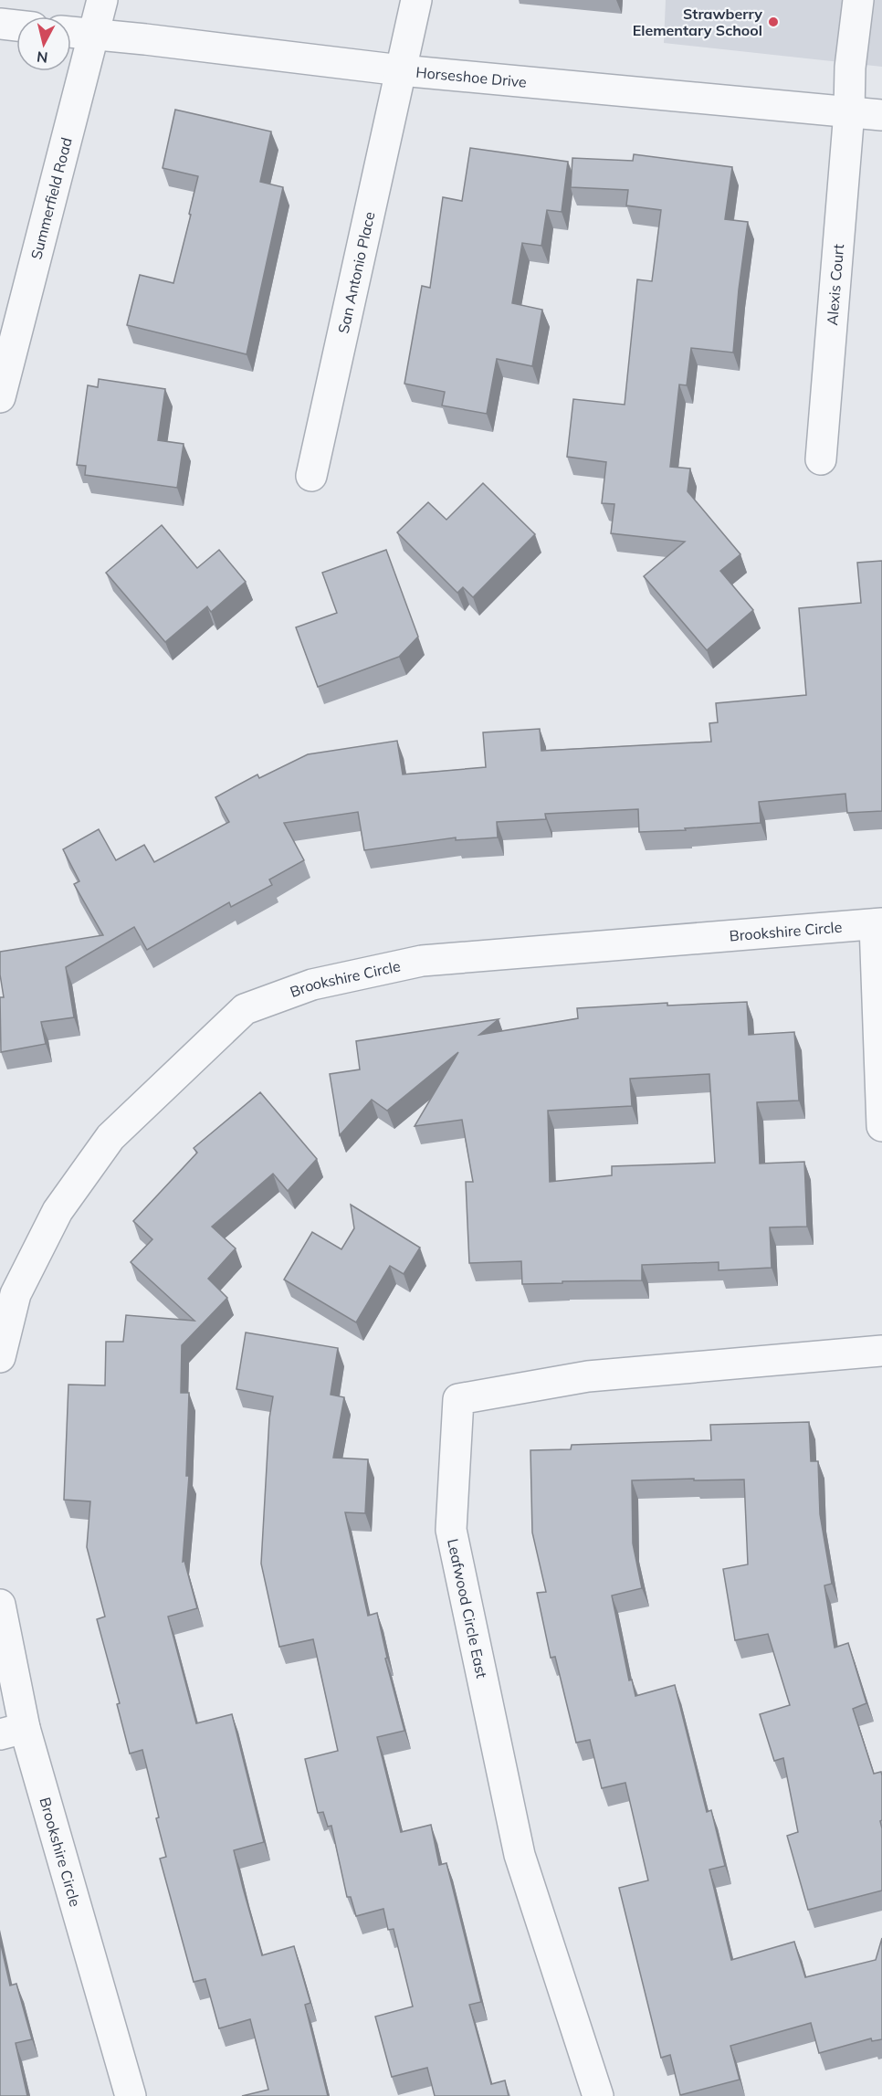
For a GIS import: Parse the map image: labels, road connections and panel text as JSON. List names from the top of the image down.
{
  "streets": {
    "street": [
      "Horseshoe Drive",
      "Summerfield Road",
      "San Antonio Place",
      "Alexis Court",
      "Brookshire Circle",
      "Leafwood Circle East"
    ]
  },
  "crossings": [
    ["Horseshoe Drive", "Summerfield Road"],
    ["Horseshoe Drive", "San Antonio Place"],
    ["Horseshoe Drive", "Alexis Court"]
  ],
  "places": ["Strawberry Elementary School"],
  "north": "bottom"
}
